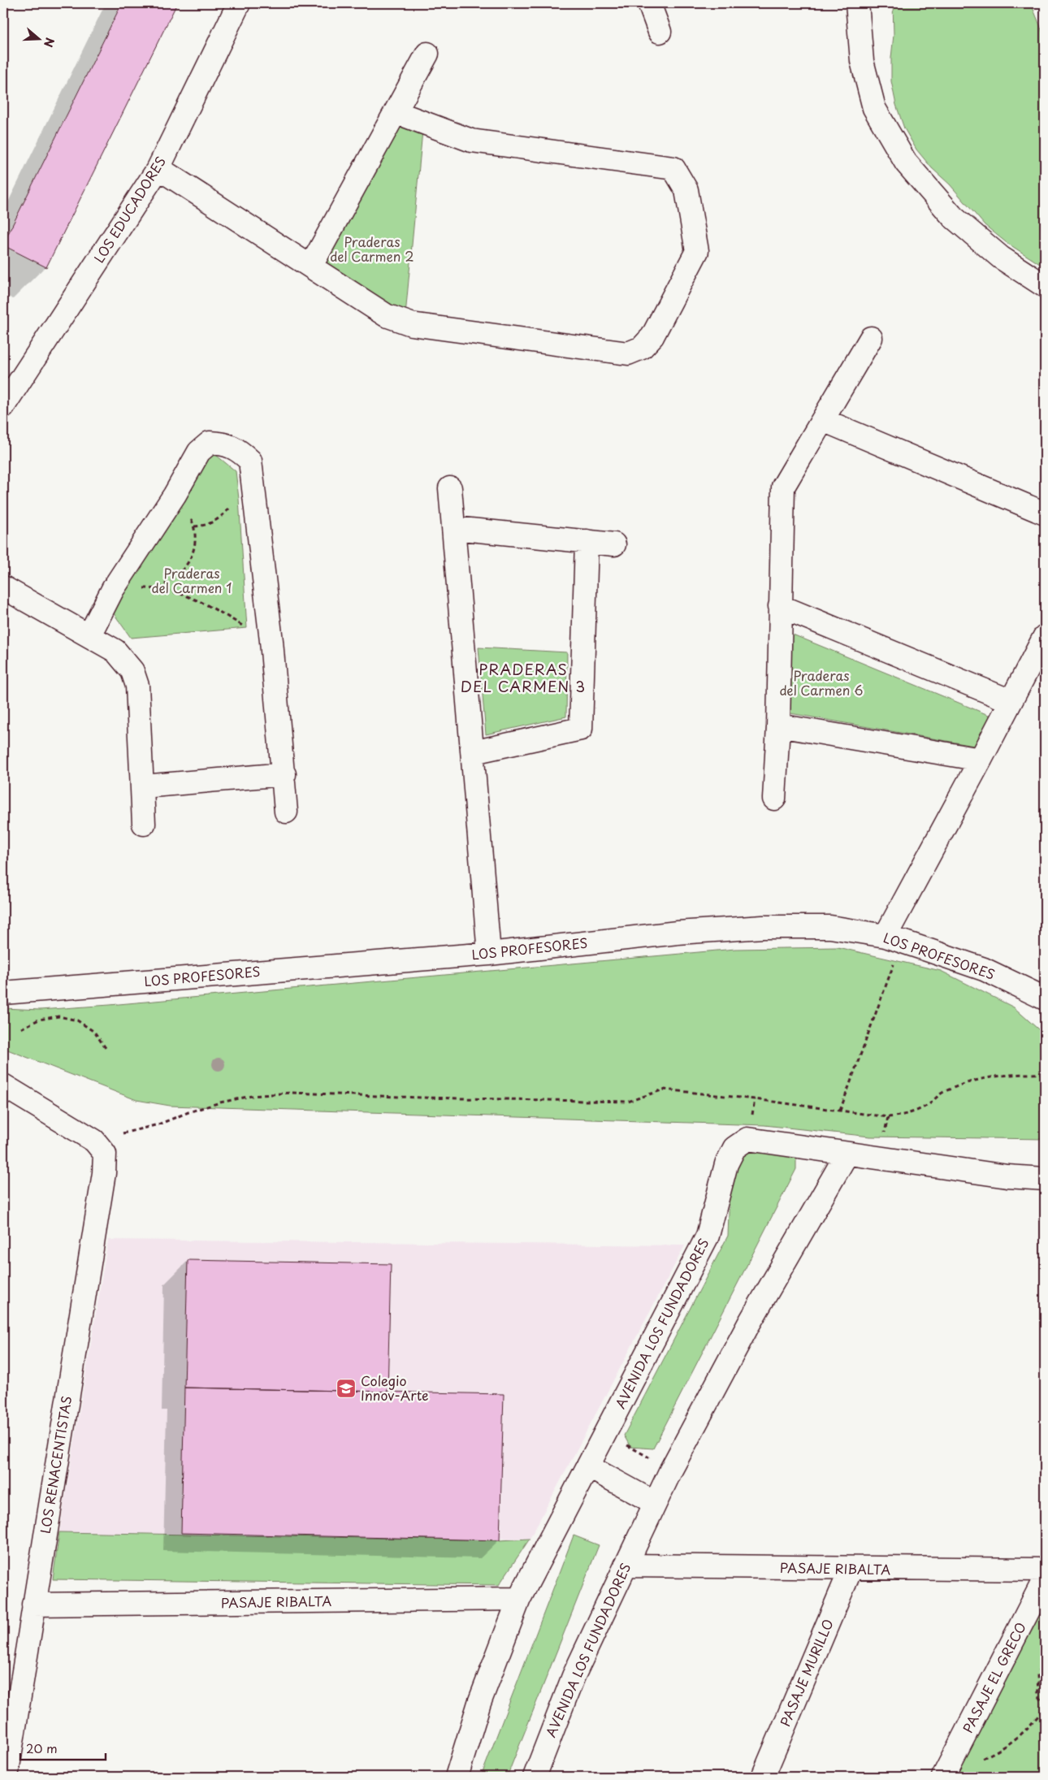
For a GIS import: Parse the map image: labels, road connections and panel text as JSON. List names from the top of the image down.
{
  "streets": {
    "street": [
      "LOS EDUCADORES",
      "LOS PROFESORES",
      "AVENIDA LOS FUNDADORES",
      "LOS RENACENTISTAS",
      "PASAJE RIBALTA",
      "PASAJE MURILLO",
      "PASAJE EL GRECO"
    ]
  },
  "crossings": [
    ["AVENIDA LOS FUNDADORES", "PASAJE RIBALTA"],
    ["LOS RENACENTISTAS", "PASAJE RIBALTA"],
    ["PASAJE RIBALTA", "PASAJE MURILLO"]
  ],
  "districts": ["PRADERAS DEL CARMEN 3"],
  "parks": ["Praderas del Carmen 2", "Praderas del Carmen 1", "Praderas del Carmen 6"],
  "places": {
    "school or university": ["Colegio Innov-Arte"]
  },
  "scale_bar": "20 m",
  "north": "right"
}
